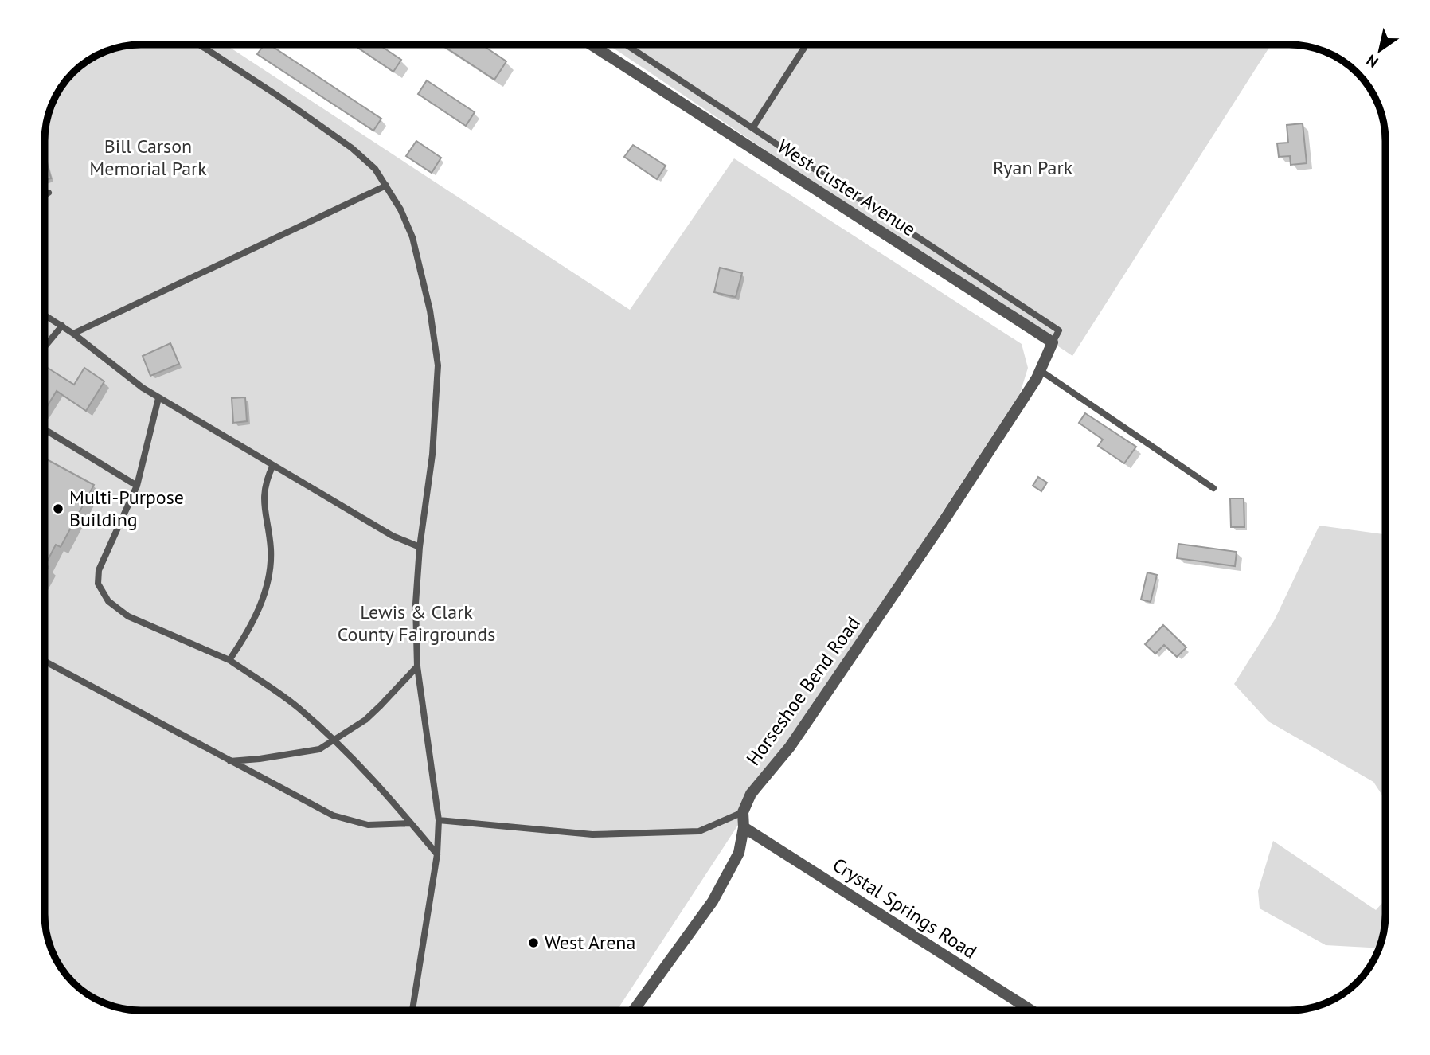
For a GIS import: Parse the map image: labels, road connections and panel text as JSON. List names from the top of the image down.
{
  "streets": {
    "street": ["West Custer Avenue", "Horseshoe Bend Road", "Crystal Springs Road"]
  },
  "parks": ["Bill Carson Memorial Park", "Ryan Park", "Lewis & Clark County Fairgrounds"],
  "places": ["Multi-Purpose Building", "West Arena"],
  "north": "bottom left"
}
